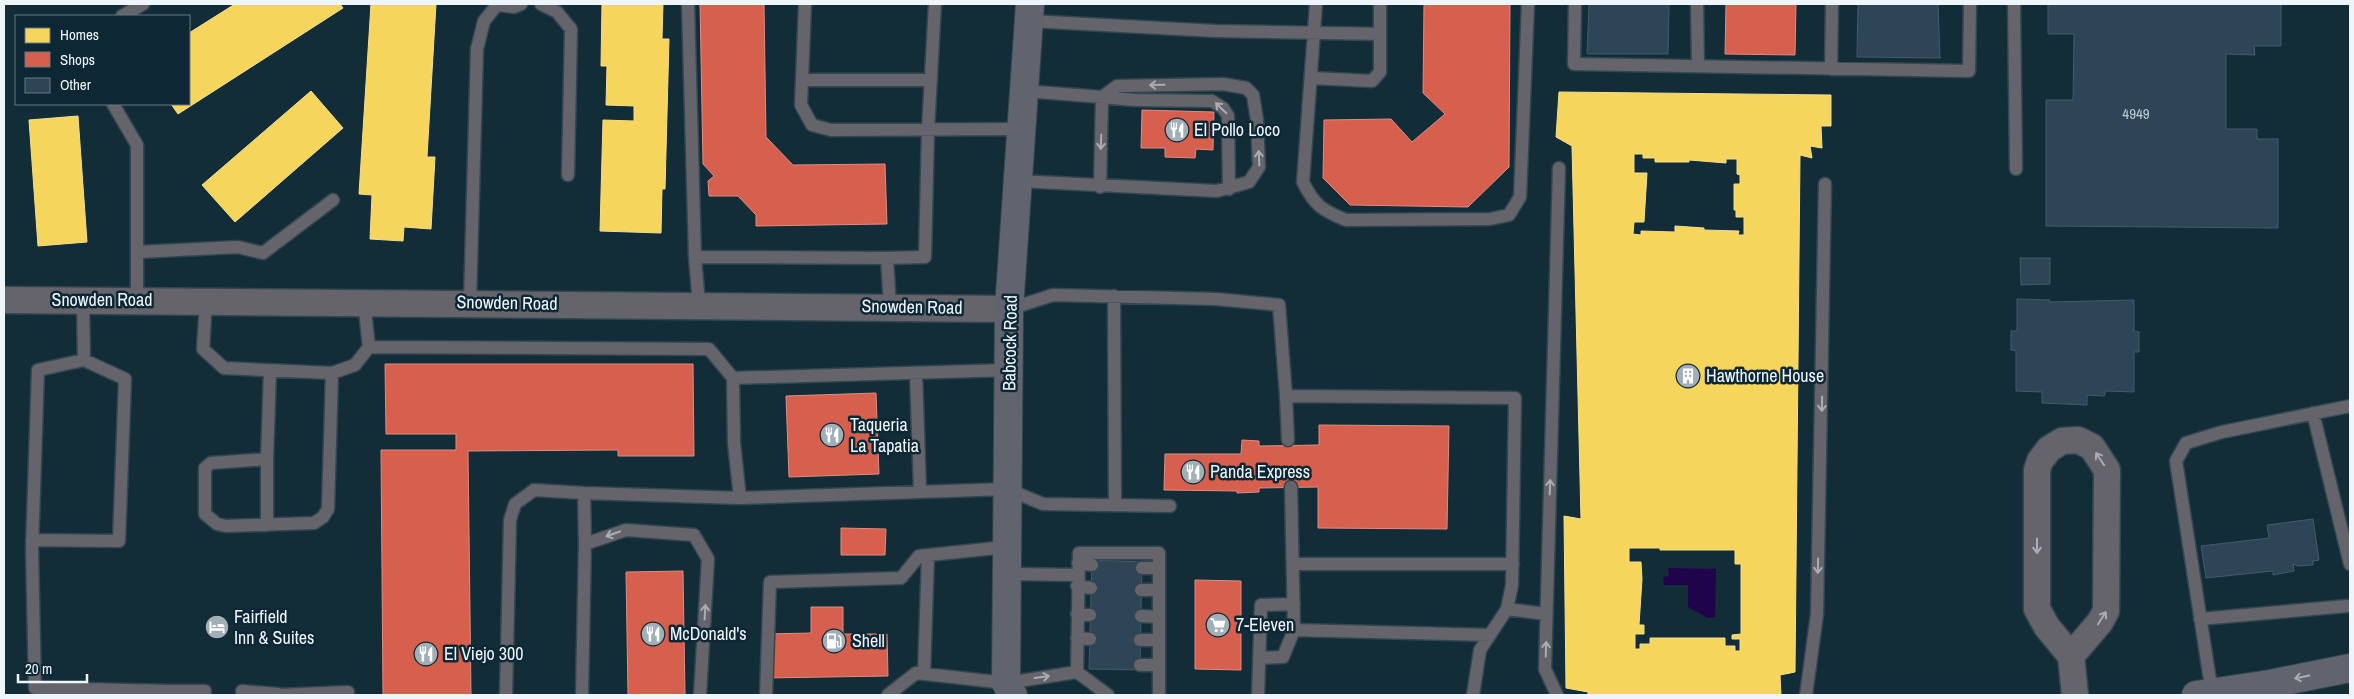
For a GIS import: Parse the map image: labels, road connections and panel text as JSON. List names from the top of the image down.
{
  "streets": {
    "main road": ["Babcock Road"],
    "street": ["Snowden Road"]
  },
  "crossings": [
    ["Snowden Road", "Babcock Road"]
  ],
  "places": {
    "restaurant": [
      "El Pollo Loco",
      "Taqueria La Tapatia",
      "Panda Express",
      "McDonald's",
      "El Viejo 300"
    ],
    "building": ["Hawthorne House"],
    "supermarket": ["7-Eleven"],
    "hotel": ["Fairfield Inn & Suites"],
    "fuel station": ["Shell"]
  },
  "house_numbers": ["4949"],
  "legend": ["Homes", "Shops", "Other"],
  "scale_bar": "20 m"
}
